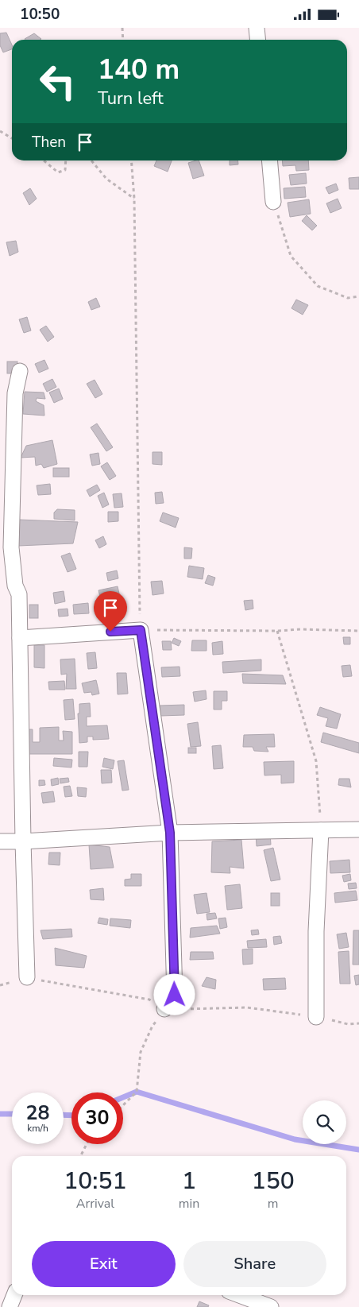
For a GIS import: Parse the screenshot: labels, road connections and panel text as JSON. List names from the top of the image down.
{
  "page": {
    "status": "10:50",
    "turn": ["140 m", "Turn left"],
    "then": "Then",
    "speed": "28 km/h",
    "limit": "30",
    "eta": [
      "10:51",
      "Arrival",
      "1",
      "min",
      "150",
      "m"
    ],
    "buttons": ["Exit", "Share"]
  }
}
